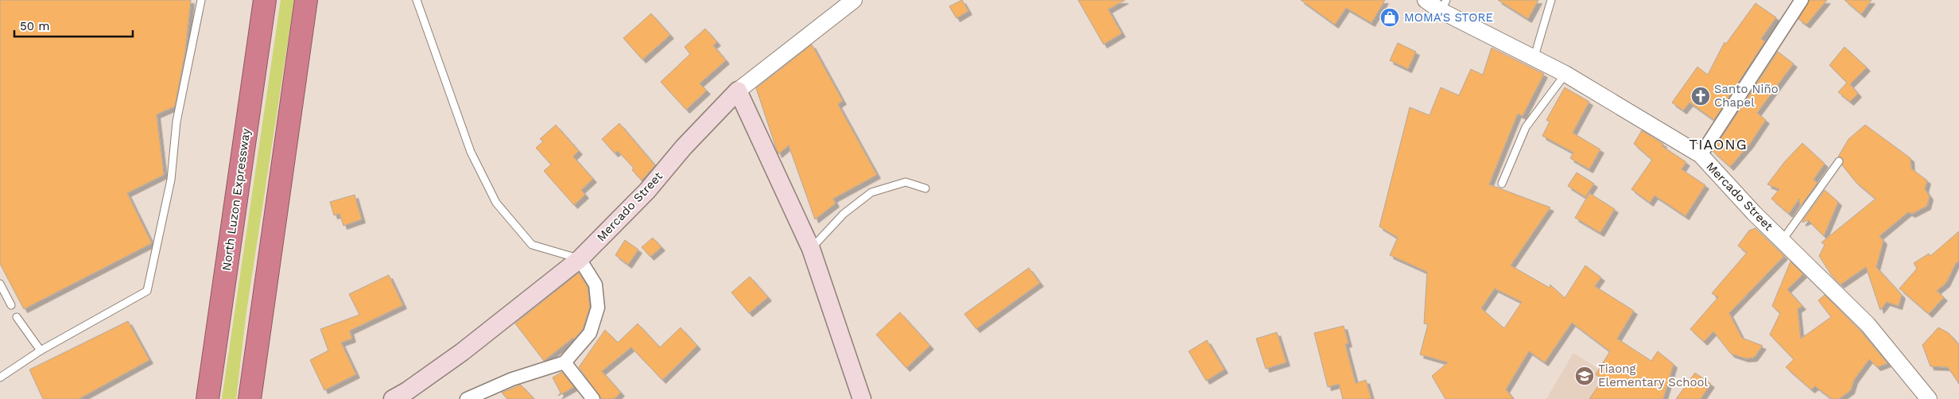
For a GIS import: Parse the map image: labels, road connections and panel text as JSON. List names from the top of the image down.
{
  "streets": {
    "highway": ["North Luzon Expressway"],
    "main road": ["Mercado Street"]
  },
  "districts": ["TIAONG"],
  "places": {
    "shop": ["MOMA'S STORE"],
    "church": ["Santo Niño Chapel"],
    "school or university": ["Tiaong Elementary School"]
  },
  "scale_bar": "50 m"
}
